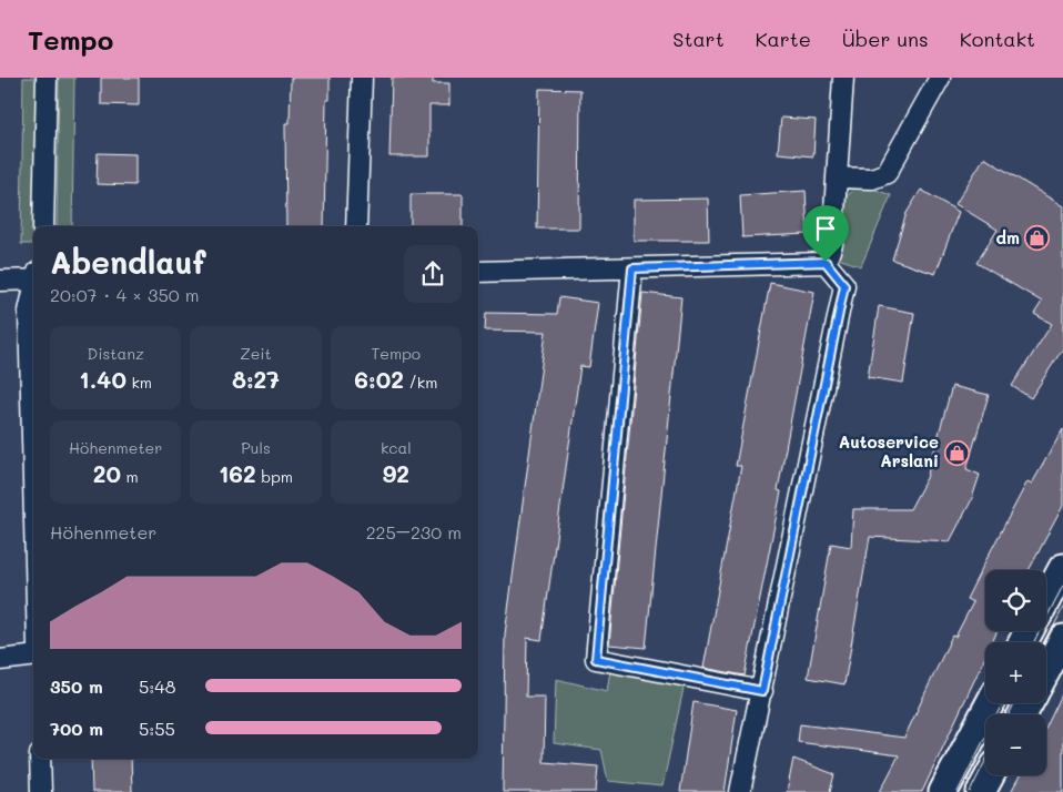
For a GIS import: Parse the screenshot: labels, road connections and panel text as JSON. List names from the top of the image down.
{
  "places": {
    "shop": ["dm", "Autoservice Arslani"]
  },
  "page": {
    "header": "Tempo",
    "nav": [
      "Start",
      "Karte",
      "Über uns",
      "Kontakt"
    ],
    "heading": ["Abendlauf", "20:07 · 4 × 350 m"],
    "stats": [
      ["Distanz", "1.40 km"],
      ["Zeit", "8:27"],
      ["Tempo", "6:02 /km"],
      ["Höhenmeter", "20 m"],
      ["Puls", "162 bpm"],
      ["kcal", "92"]
    ],
    "chart": ["Höhenmeter", "225–230 m"],
    "map_buttons": ["+", "−"],
    "list": [
      {
        "name": "350 m",
        "note": "5:48"
      },
      {
        "name": "700 m",
        "note": "5:55"
      }
    ]
  }
}
